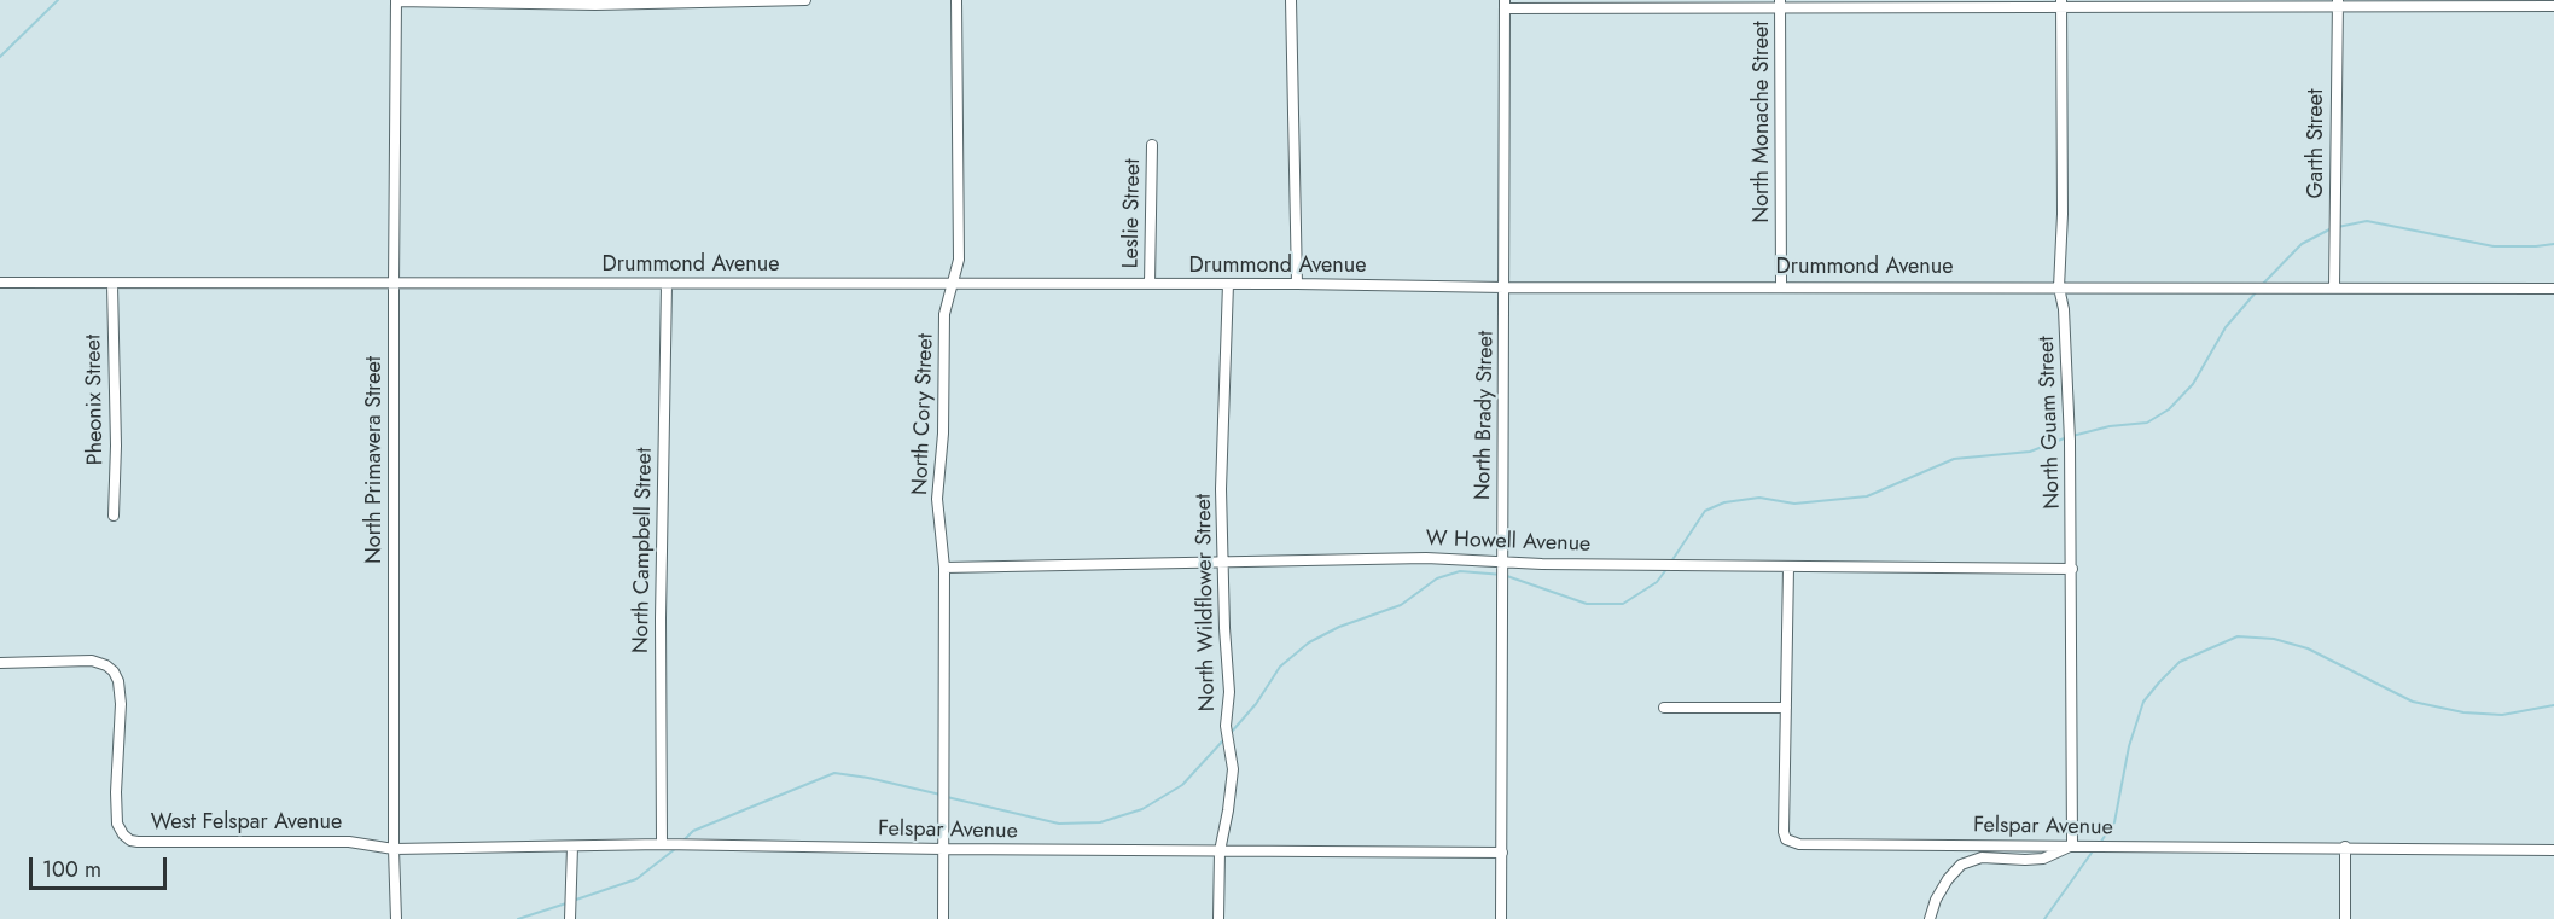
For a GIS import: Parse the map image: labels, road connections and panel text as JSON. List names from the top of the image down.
{
  "streets": {
    "street": [
      "North Monache Street",
      "Garth Street",
      "Leslie Street",
      "Drummond Avenue",
      "Pheonix Street",
      "North Cory Street",
      "North Brady Street",
      "North Guam Street",
      "North Primavera Street",
      "W Howell Avenue",
      "North Campbell Street",
      "North Wildflower Street",
      "West Felspar Avenue",
      "Felspar Avenue"
    ]
  },
  "crossings": [
    ["North Monache Street", "Drummond Avenue"],
    ["Garth Street", "Drummond Avenue"],
    ["Leslie Street", "Drummond Avenue"],
    ["Drummond Avenue", "Pheonix Street"],
    ["Drummond Avenue", "North Cory Street"],
    ["Drummond Avenue", "North Brady Street"],
    ["Drummond Avenue", "North Guam Street"],
    ["Drummond Avenue", "North Primavera Street"],
    ["Drummond Avenue", "North Campbell Street"],
    ["Drummond Avenue", "North Wildflower Street"],
    ["North Cory Street", "W Howell Avenue"],
    ["North Cory Street", "Felspar Avenue"],
    ["North Brady Street", "W Howell Avenue"],
    ["North Brady Street", "Felspar Avenue"],
    ["North Guam Street", "W Howell Avenue"],
    ["North Guam Street", "Felspar Avenue"],
    ["North Primavera Street", "West Felspar Avenue"],
    ["North Primavera Street", "Felspar Avenue"],
    ["W Howell Avenue", "North Wildflower Street"],
    ["North Campbell Street", "Felspar Avenue"],
    ["North Wildflower Street", "Felspar Avenue"],
    ["West Felspar Avenue", "Felspar Avenue"]
  ],
  "scale_bar": "100 m"
}
